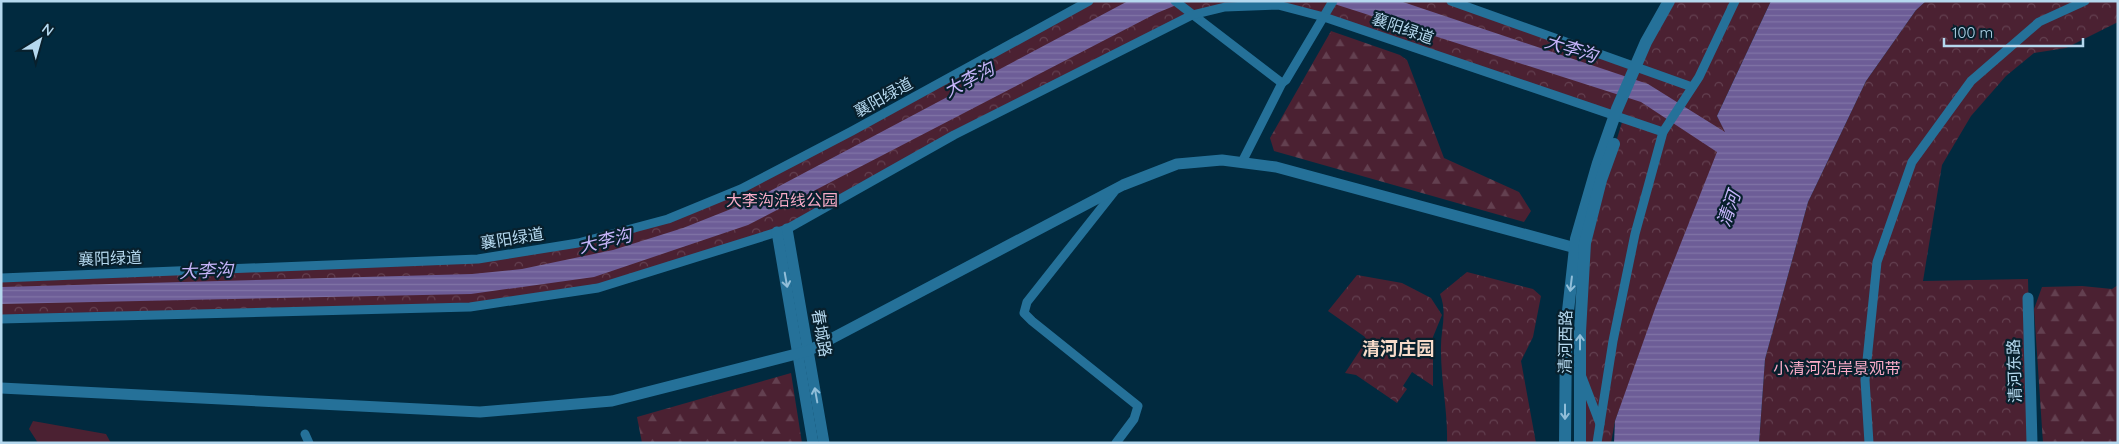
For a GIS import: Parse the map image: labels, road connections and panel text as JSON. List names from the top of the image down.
{
  "streets": {
    "main road": ["清河西路"],
    "street": ["襄阳绿道", "春城路", "清河东路"]
  },
  "crossings": [
    ["襄阳绿道", "春城路"]
  ],
  "districts": ["清河庄园"],
  "water": ["大李沟", "清河"],
  "parks": ["大李沟沿线公园", "小清河沿岸景观带"],
  "scale_bar": "100 m",
  "north": "top right"
}
